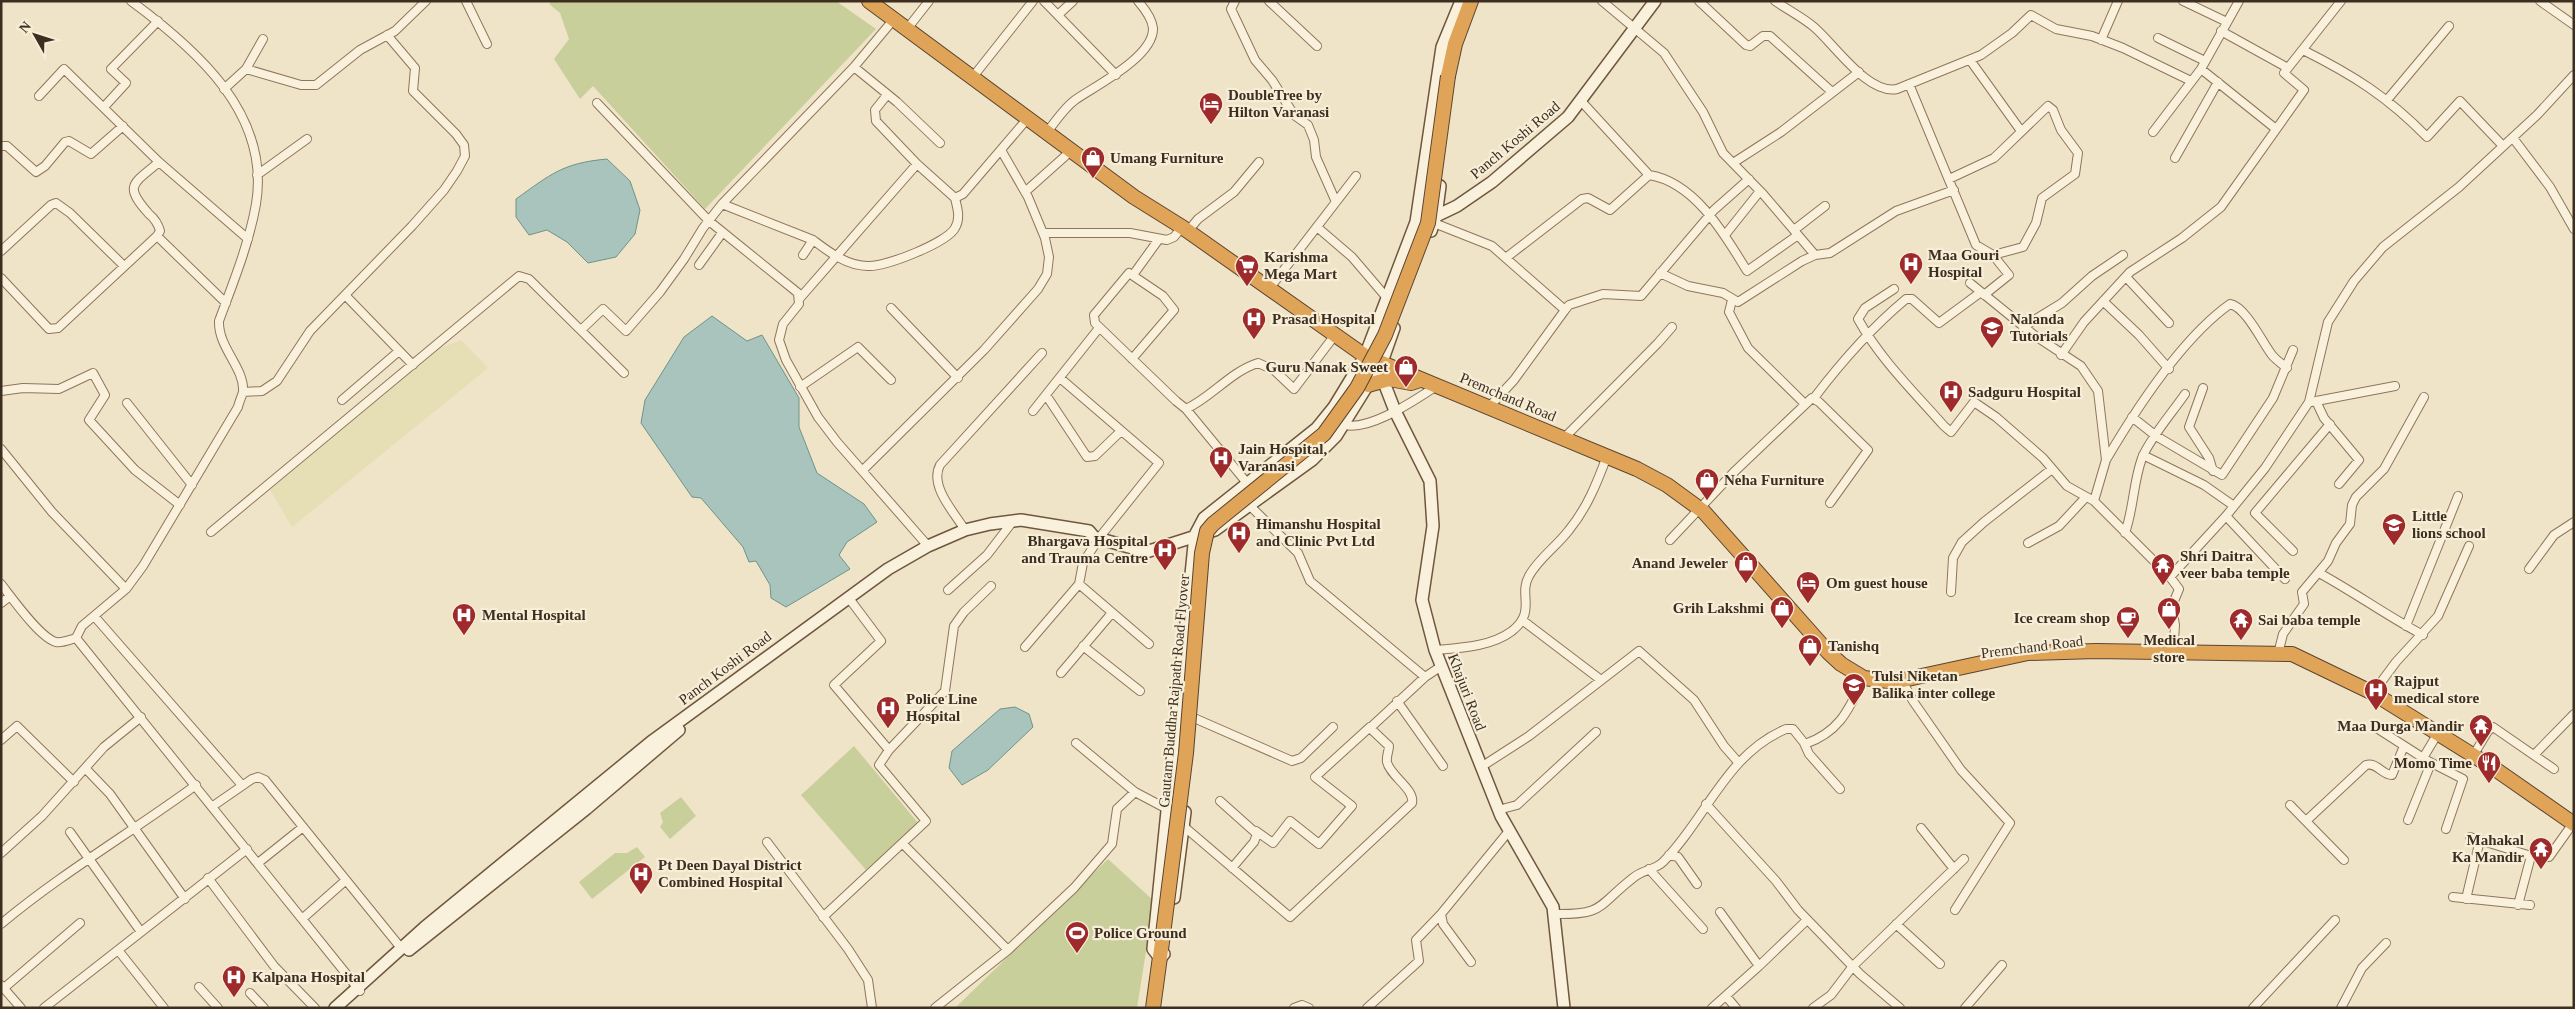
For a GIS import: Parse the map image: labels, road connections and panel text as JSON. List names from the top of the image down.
{
  "streets": {
    "highway": ["Premchand Road", "Gautam Buddha Rajpath Road Flyover"],
    "street": ["Panch Koshi Road", "Khajuri Road"]
  },
  "crossings": [
    ["Panch Koshi Road", "Premchand Road"]
  ],
  "places": {
    "hotel": ["DoubleTree by Hilton Varanasi", "Om guest house"],
    "shop": [
      "Umang Furniture",
      "Guru Nanak Sweet",
      "Neha Furniture",
      "Anand Jeweler",
      "Grih Lakshmi",
      "Medical store",
      "Tanishq"
    ],
    "hospital": [
      "Maa Gouri Hospital",
      "Prasad Hospital",
      "Sadguru Hospital",
      "Jain Hospital, Varanasi",
      "Himanshu Hospital and Clinic Pvt Ltd",
      "Bhargava Hospital and Trauma Centre",
      "Mental Hospital",
      "Rajput medical store",
      "Police Line Hospital",
      "Pt Deen Dayal District Combined Hospital",
      "Kalpana Hospital"
    ],
    "supermarket": ["Karishma Mega Mart"],
    "school or university": ["Nalanda Tutorials", "Little lions school", "Tulsi Niketan Balika inter college"],
    "temple": [
      "Shri Daitra veer baba temple",
      "Sai baba temple",
      "Maa Durga Mandir",
      "Mahakal Ka Mandir"
    ],
    "cafe": ["Ice cream shop"],
    "restaurant": ["Momo Time"],
    "sports": ["Police Ground"]
  },
  "north": "top left"
}
